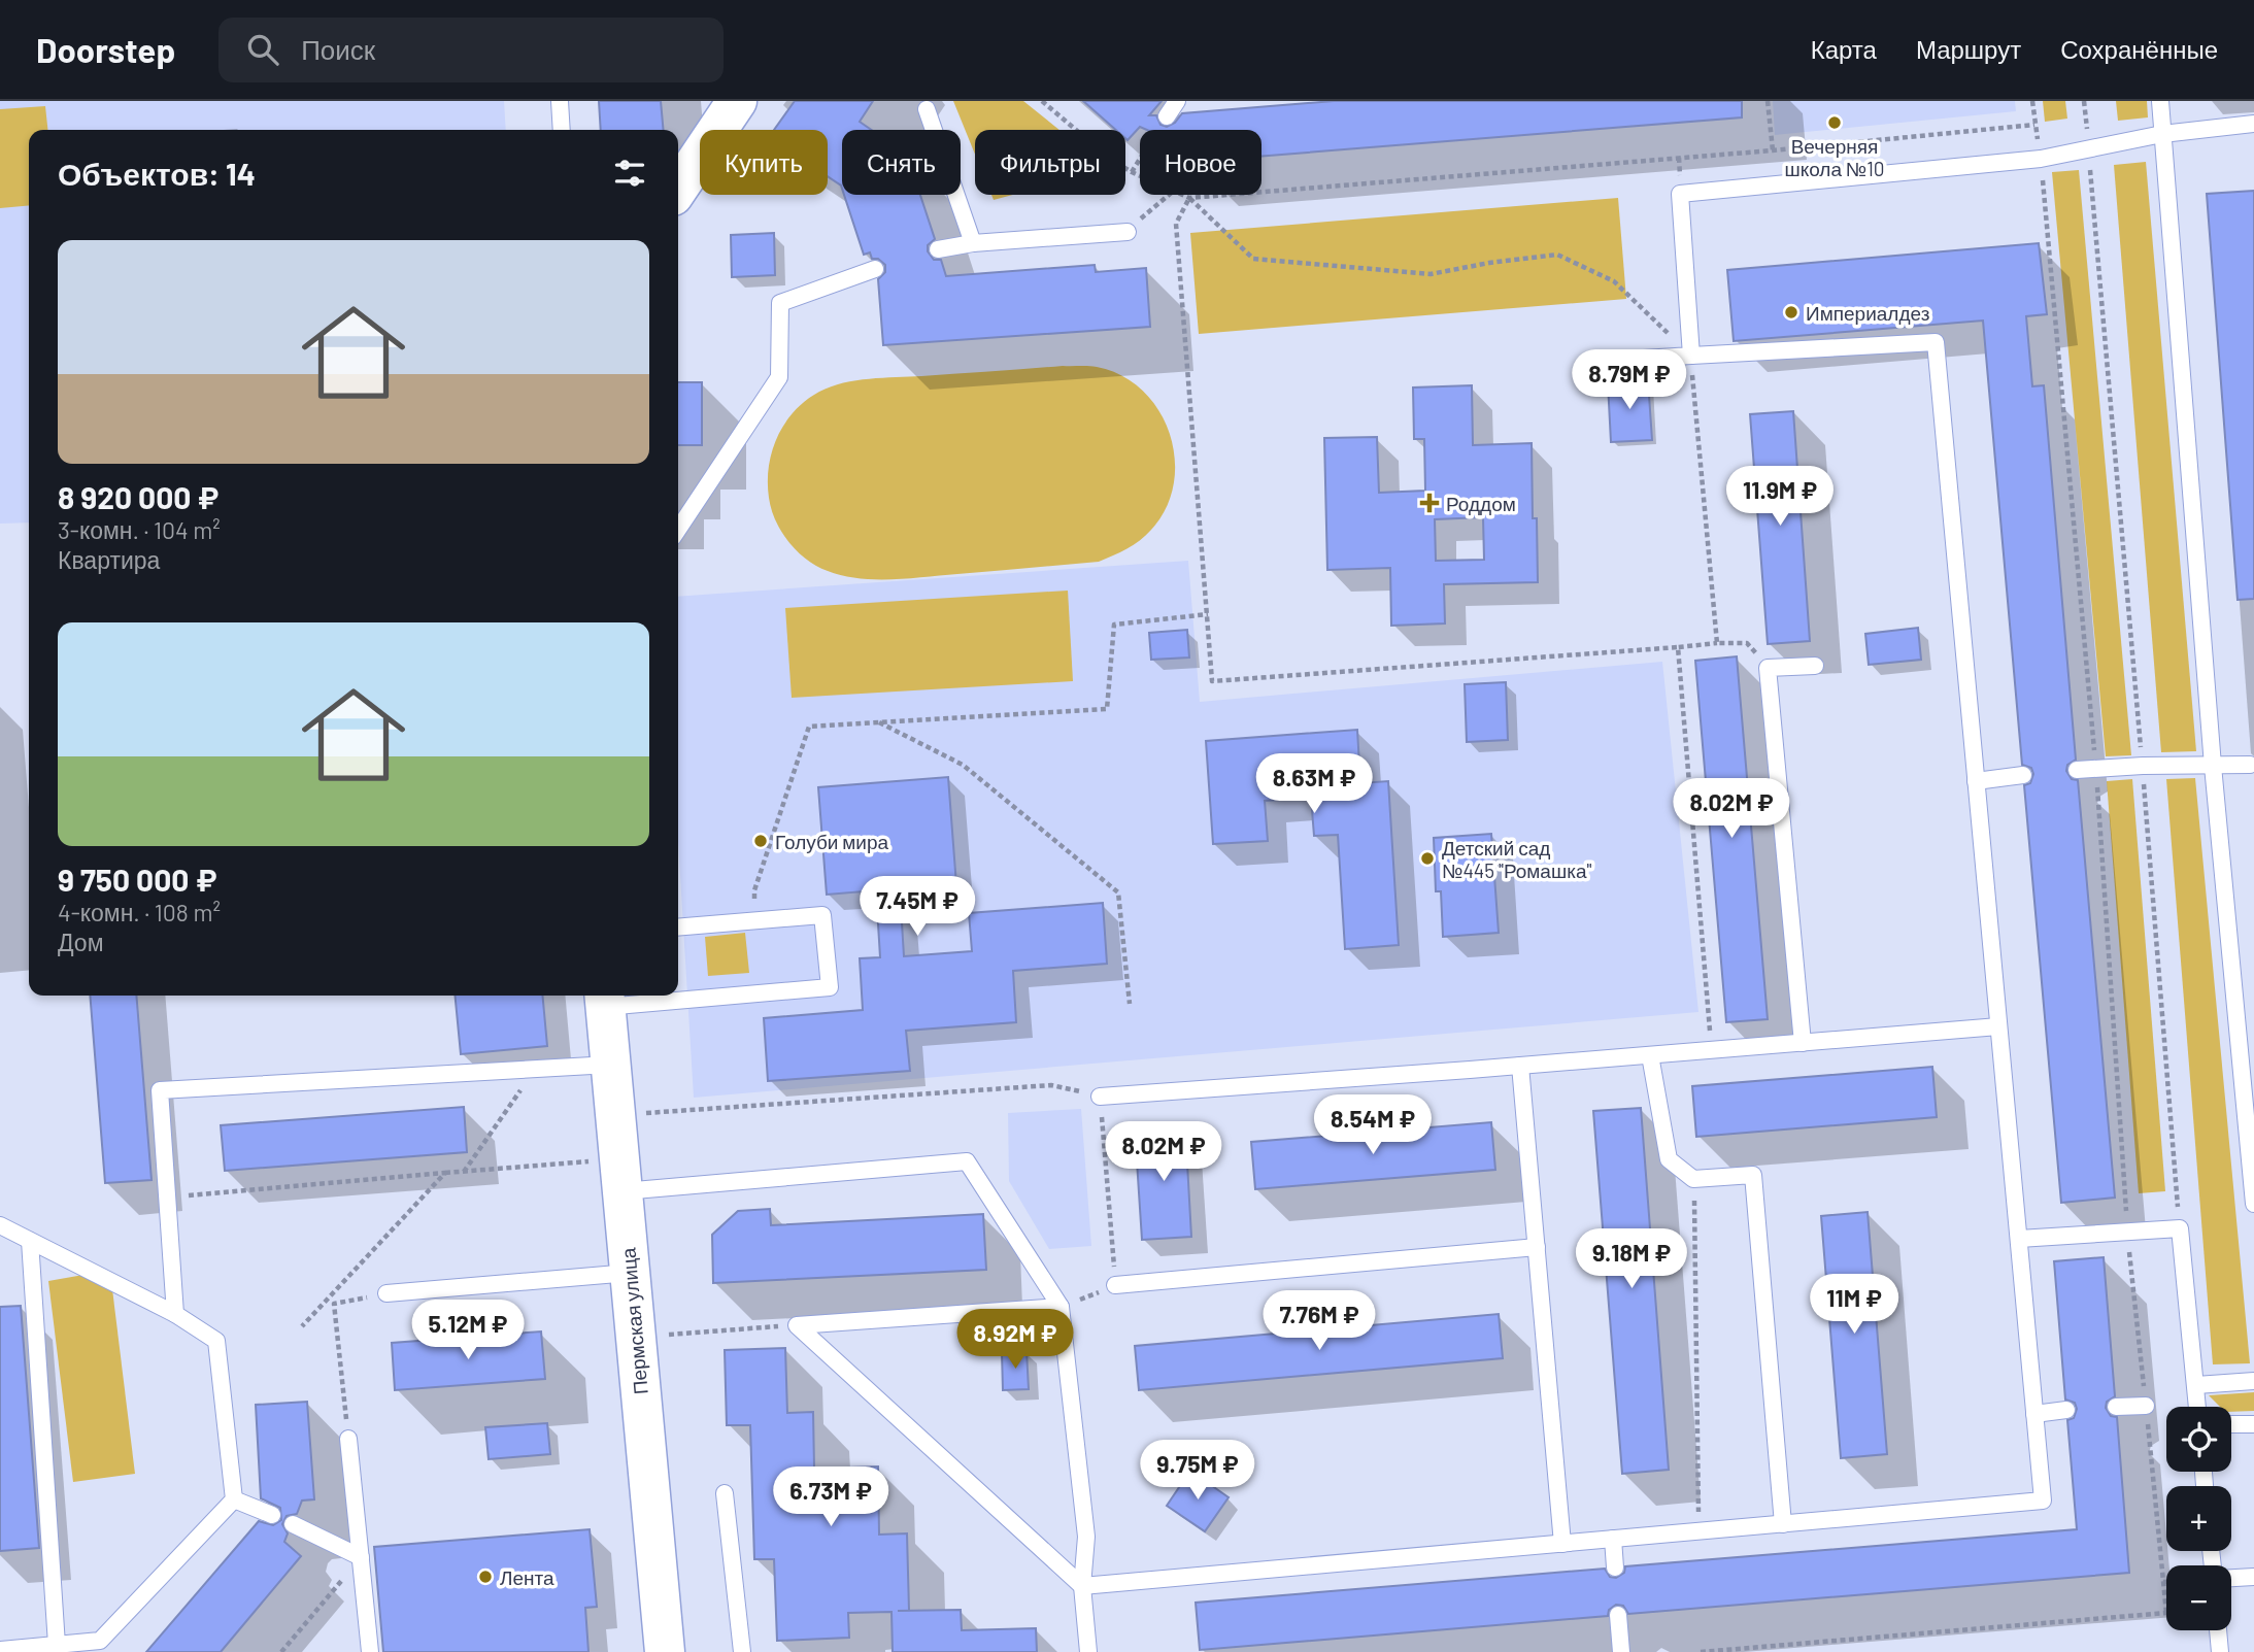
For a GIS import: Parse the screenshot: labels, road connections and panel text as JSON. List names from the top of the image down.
{
  "streets": {
    "street": ["Пермская улица"]
  },
  "places": {
    "other": [
      "Вечерняя школа №10",
      "Империалдез",
      "Голуби мира",
      "Детский сад №445 \"Ромашка\"",
      "Лента"
    ],
    "health": ["Роддом"]
  },
  "page": {
    "header": "Doorstep",
    "search": "Поиск",
    "nav": ["Карта", "Маршрут", "Сохранённые"],
    "chip": [
      "Купить",
      "Снять",
      "Фильтры",
      "Новое"
    ],
    "heading": "Объектов: 14",
    "list": [
      {
        "name": "8 920 000 ₽",
        "note": "3-комн. · 104 m² · Квартира"
      },
      {
        "name": "9 750 000 ₽",
        "note": "4-комн. · 108 m² · Дом"
      }
    ],
    "price": [
      "8.79M ₽",
      "11.9M ₽",
      "8.63M ₽",
      "8.02M ₽",
      "7.45M ₽",
      "8.54M ₽",
      "8.02M ₽",
      "9.18M ₽",
      "11M ₽",
      "7.76M ₽",
      "5.12M ₽",
      "8.92M ₽",
      "9.75M ₽",
      "6.73M ₽"
    ],
    "map_buttons": ["+", "−"]
  }
}
